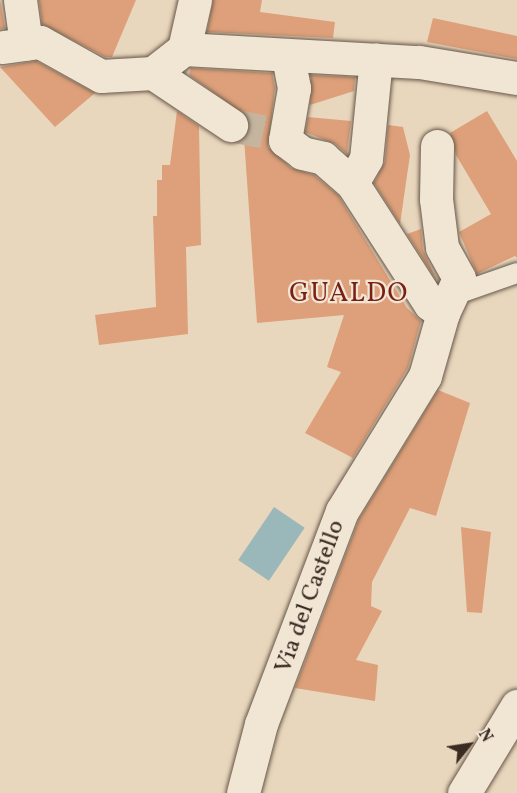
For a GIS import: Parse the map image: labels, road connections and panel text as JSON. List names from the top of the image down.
{
  "streets": {
    "street": ["Via del Castello"]
  },
  "districts": ["GUALDO"],
  "north": "top right"
}
